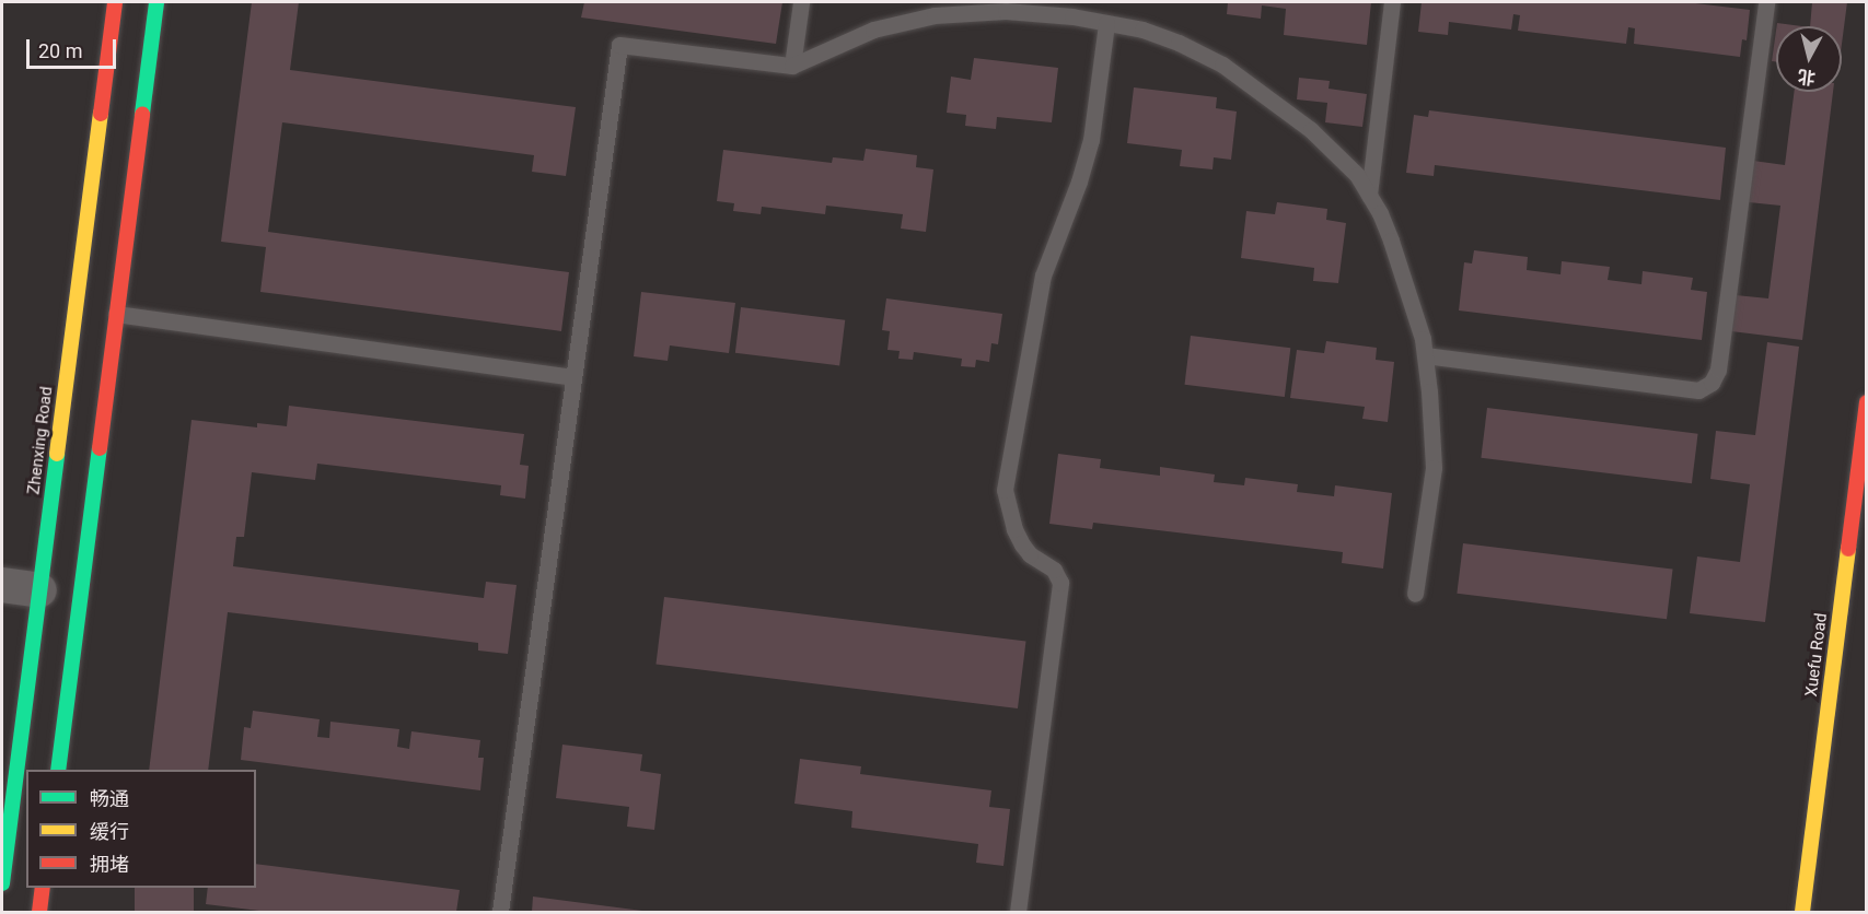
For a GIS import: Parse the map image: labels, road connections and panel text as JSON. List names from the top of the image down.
{
  "streets": {
    "street": ["Zhenxing Road", "Xuefu Road"]
  },
  "legend": ["畅通", "缓行", "拥堵"],
  "scale_bar": "20 m",
  "north": "bottom"
}
